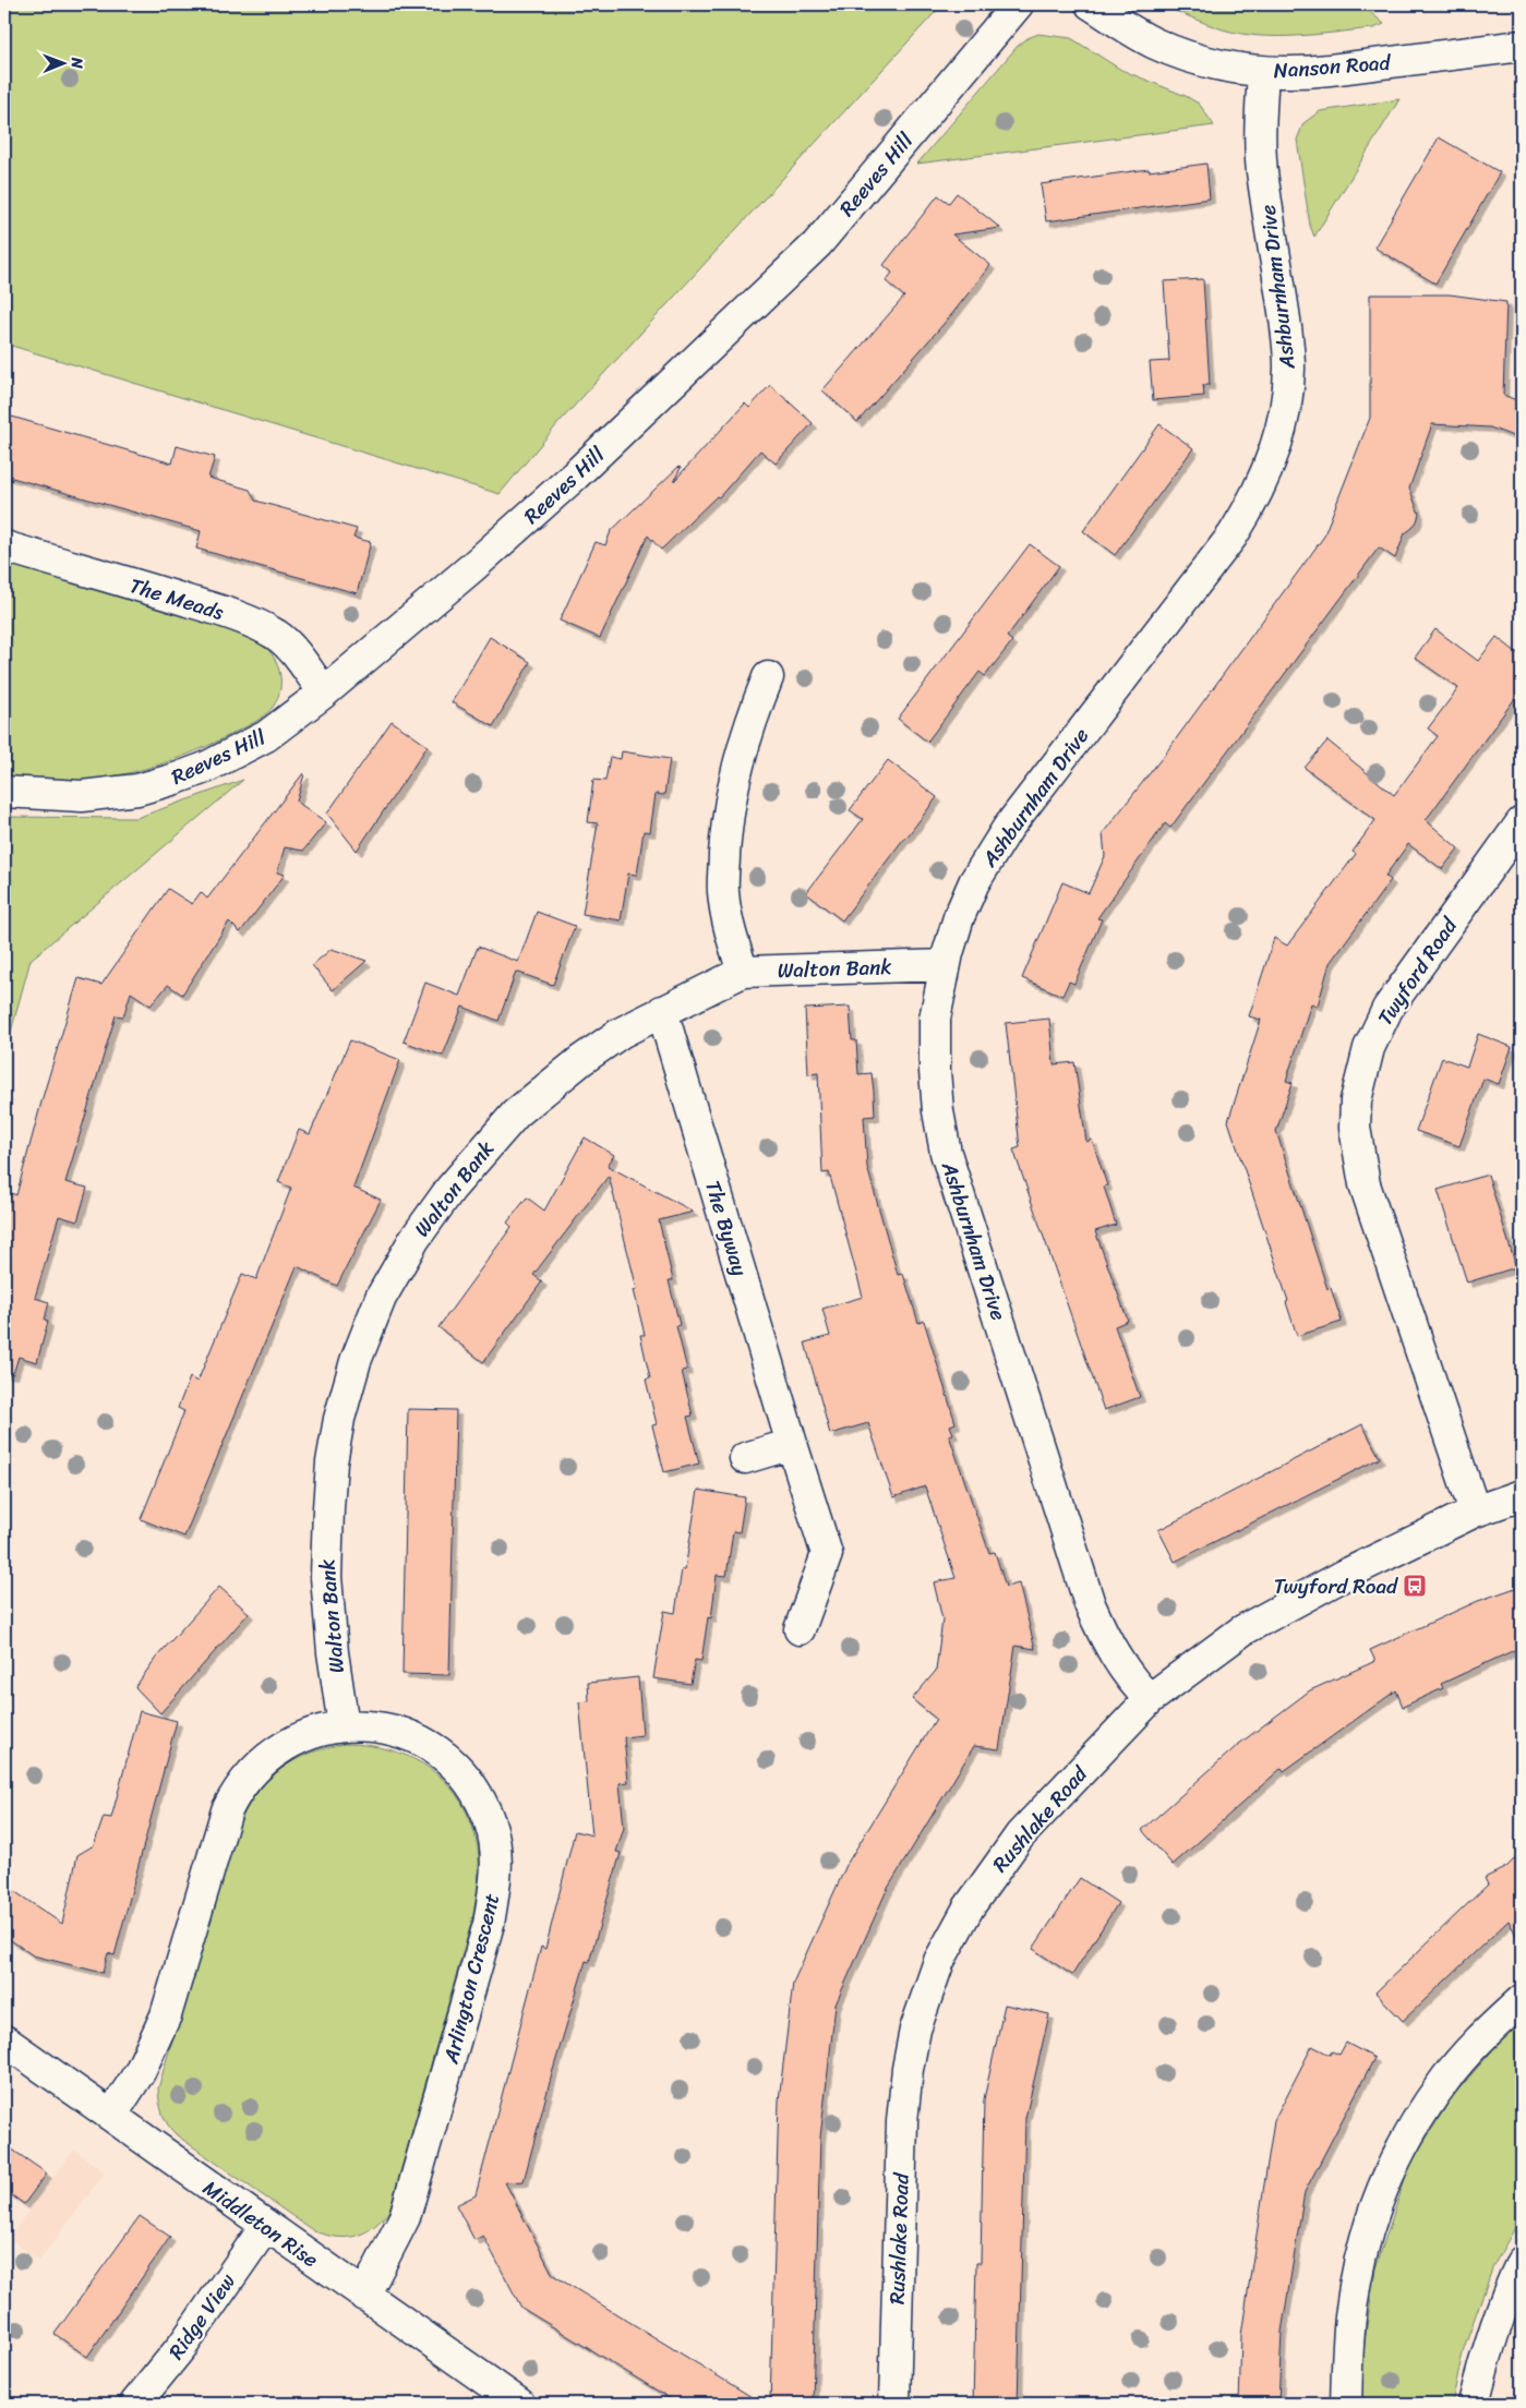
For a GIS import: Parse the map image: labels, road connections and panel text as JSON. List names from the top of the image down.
{
  "streets": {
    "street": [
      "Nanson Road",
      "Reeves Hill",
      "Ashburnham Drive",
      "The Meads",
      "Walton Bank",
      "Twyford Road",
      "The Byway",
      "Rushlake Road",
      "Arlington Crescent",
      "Middleton Rise",
      "Ridge View"
    ]
  },
  "crossings": [
    ["Nanson Road", "Ashburnham Drive"],
    ["Reeves Hill", "The Meads"],
    ["Ashburnham Drive", "Walton Bank"],
    ["Ashburnham Drive", "Rushlake Road"],
    ["Walton Bank", "The Byway"],
    ["Walton Bank", "Arlington Crescent"],
    ["Twyford Road", "Rushlake Road"],
    ["Arlington Crescent", "Middleton Rise"],
    ["Middleton Rise", "Ridge View"]
  ],
  "places": {
    "bus stop": ["Twyford Road"]
  },
  "north": "right"
}
